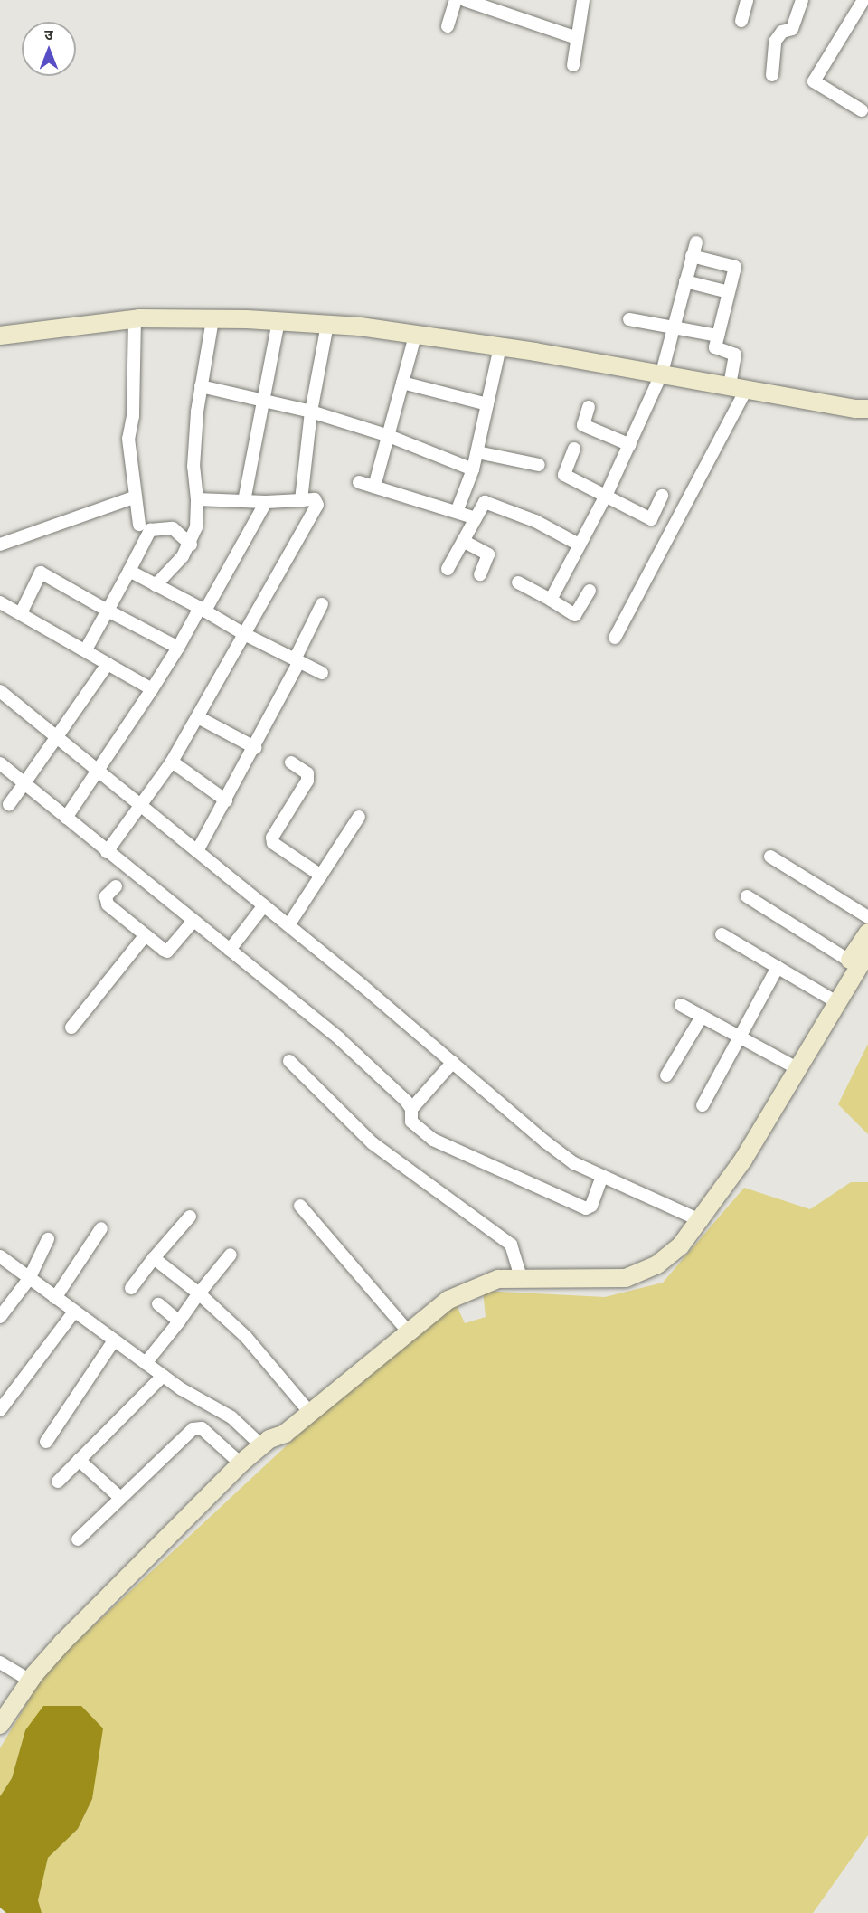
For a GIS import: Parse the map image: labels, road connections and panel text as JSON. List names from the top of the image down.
{
  "north": "top"
}
